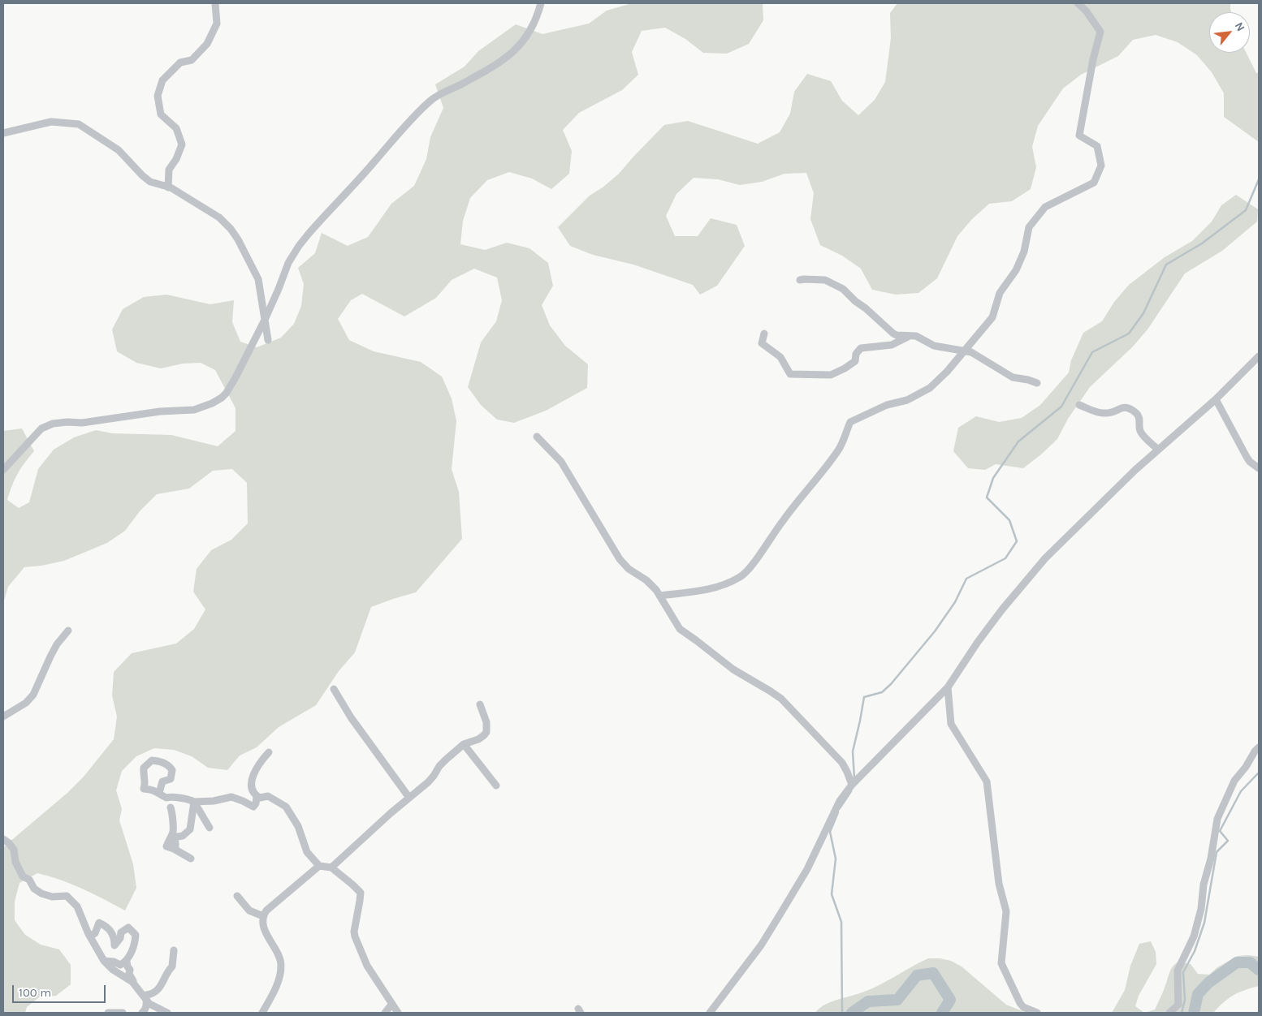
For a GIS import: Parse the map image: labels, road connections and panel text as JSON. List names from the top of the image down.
{
  "scale_bar": "100 m",
  "north": "top right"
}
